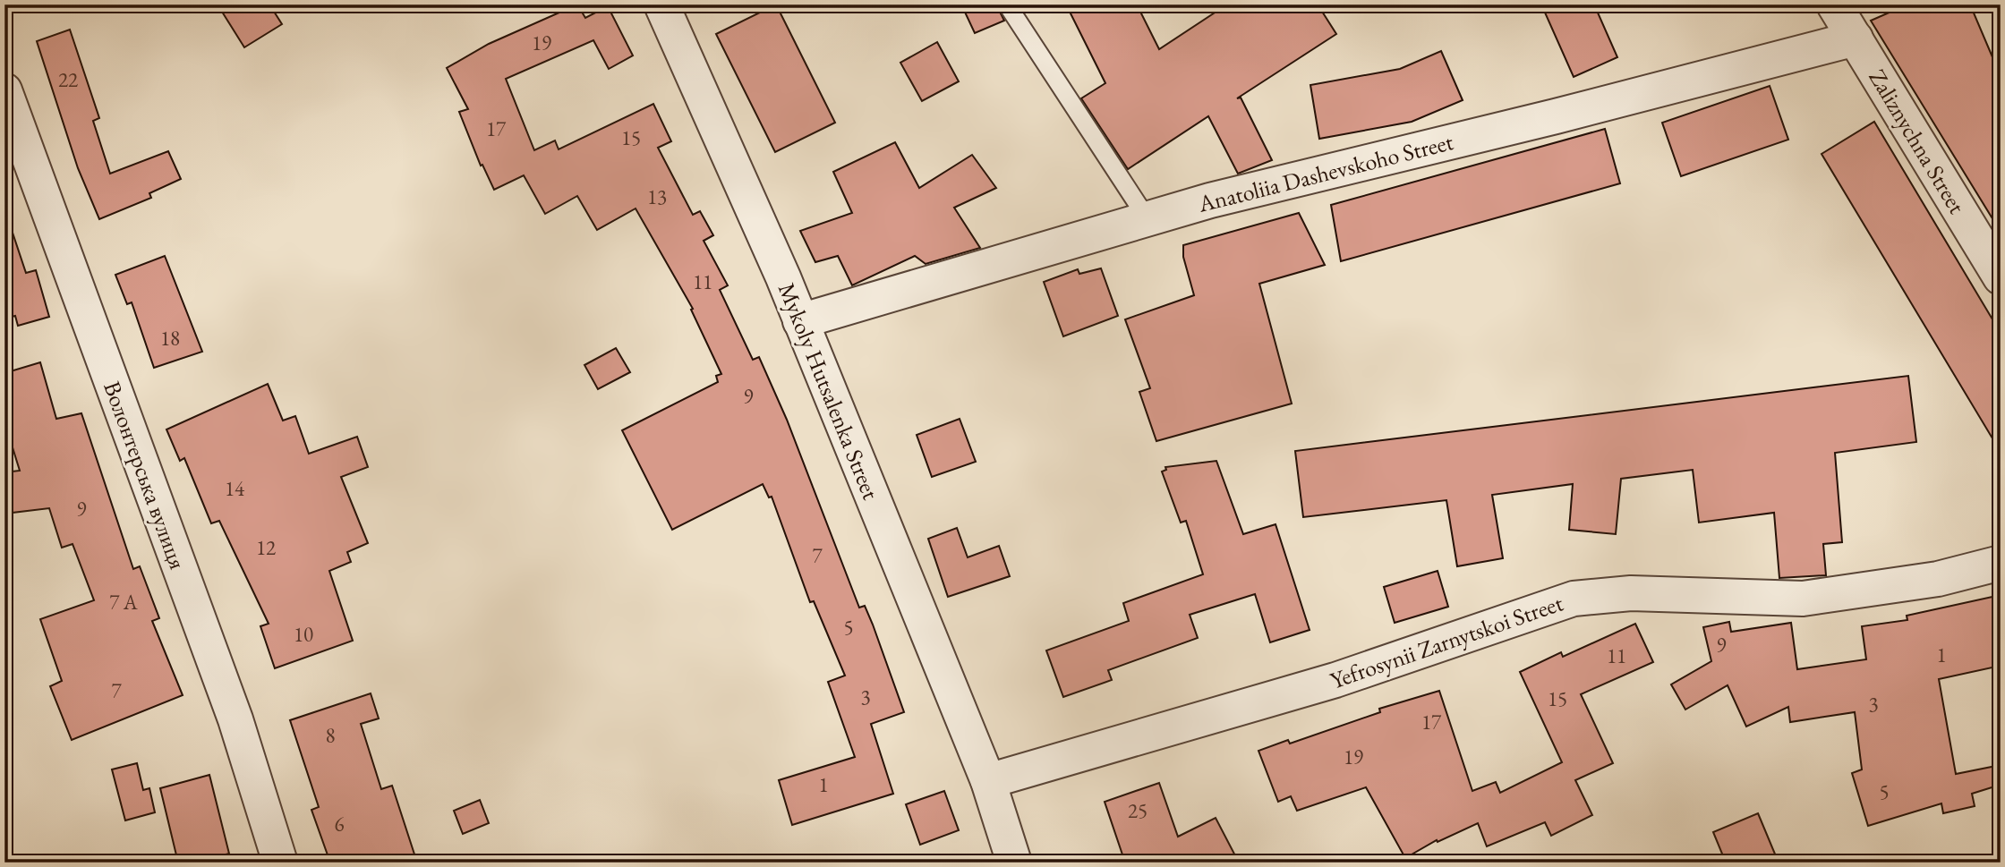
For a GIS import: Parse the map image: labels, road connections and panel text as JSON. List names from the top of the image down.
{
  "streets": {
    "street": [
      "Zaliznychna Street",
      "Anatoliia Dashevskoho Street",
      "Mykoly Hutsalenka Street",
      "Волонтерська вулиця",
      "Yefrosynii Zarnytskoi Street"
    ]
  },
  "crossings": [
    ["Zaliznychna Street", "Anatoliia Dashevskoho Street"],
    ["Anatoliia Dashevskoho Street", "Mykoly Hutsalenka Street"],
    ["Mykoly Hutsalenka Street", "Yefrosynii Zarnytskoi Street"]
  ],
  "house_numbers": [
    "19",
    "22",
    "17",
    "15",
    "13",
    "11",
    "18",
    "9",
    "14",
    "9",
    "12",
    "7",
    "7 А",
    "5",
    "10",
    "9",
    "1",
    "11",
    "7",
    "3",
    "15",
    "3",
    "17",
    "8",
    "19",
    "1",
    "5",
    "25",
    "6"
  ]
}
